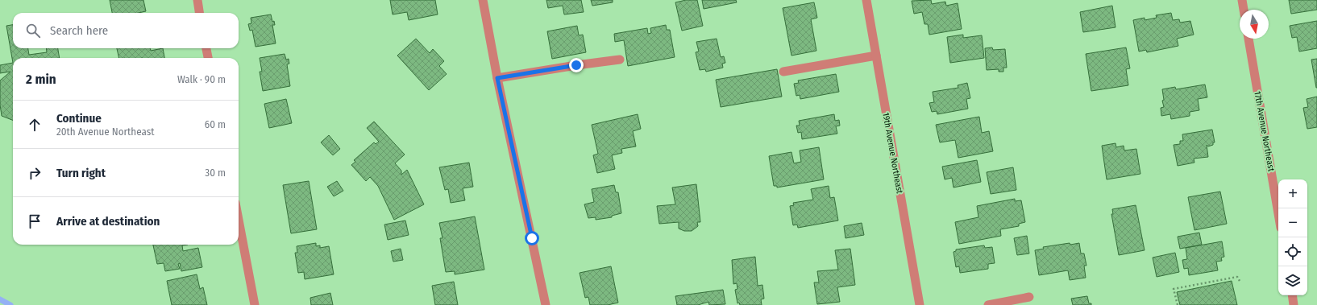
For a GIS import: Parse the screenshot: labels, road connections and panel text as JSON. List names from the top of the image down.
{
  "streets": {
    "street": ["17th Avenue Northeast", "19th Avenue Northeast"]
  },
  "north": "bottom",
  "page": {
    "search": "Search here",
    "heading": ["2 min", "Walk · 90 m"],
    "list": [
      ["Continue", "20th Avenue Northeast", "60 m"],
      ["Turn right", "30 m"],
      "Arrive at destination"
    ],
    "map_buttons": ["+", "−"]
  }
}
